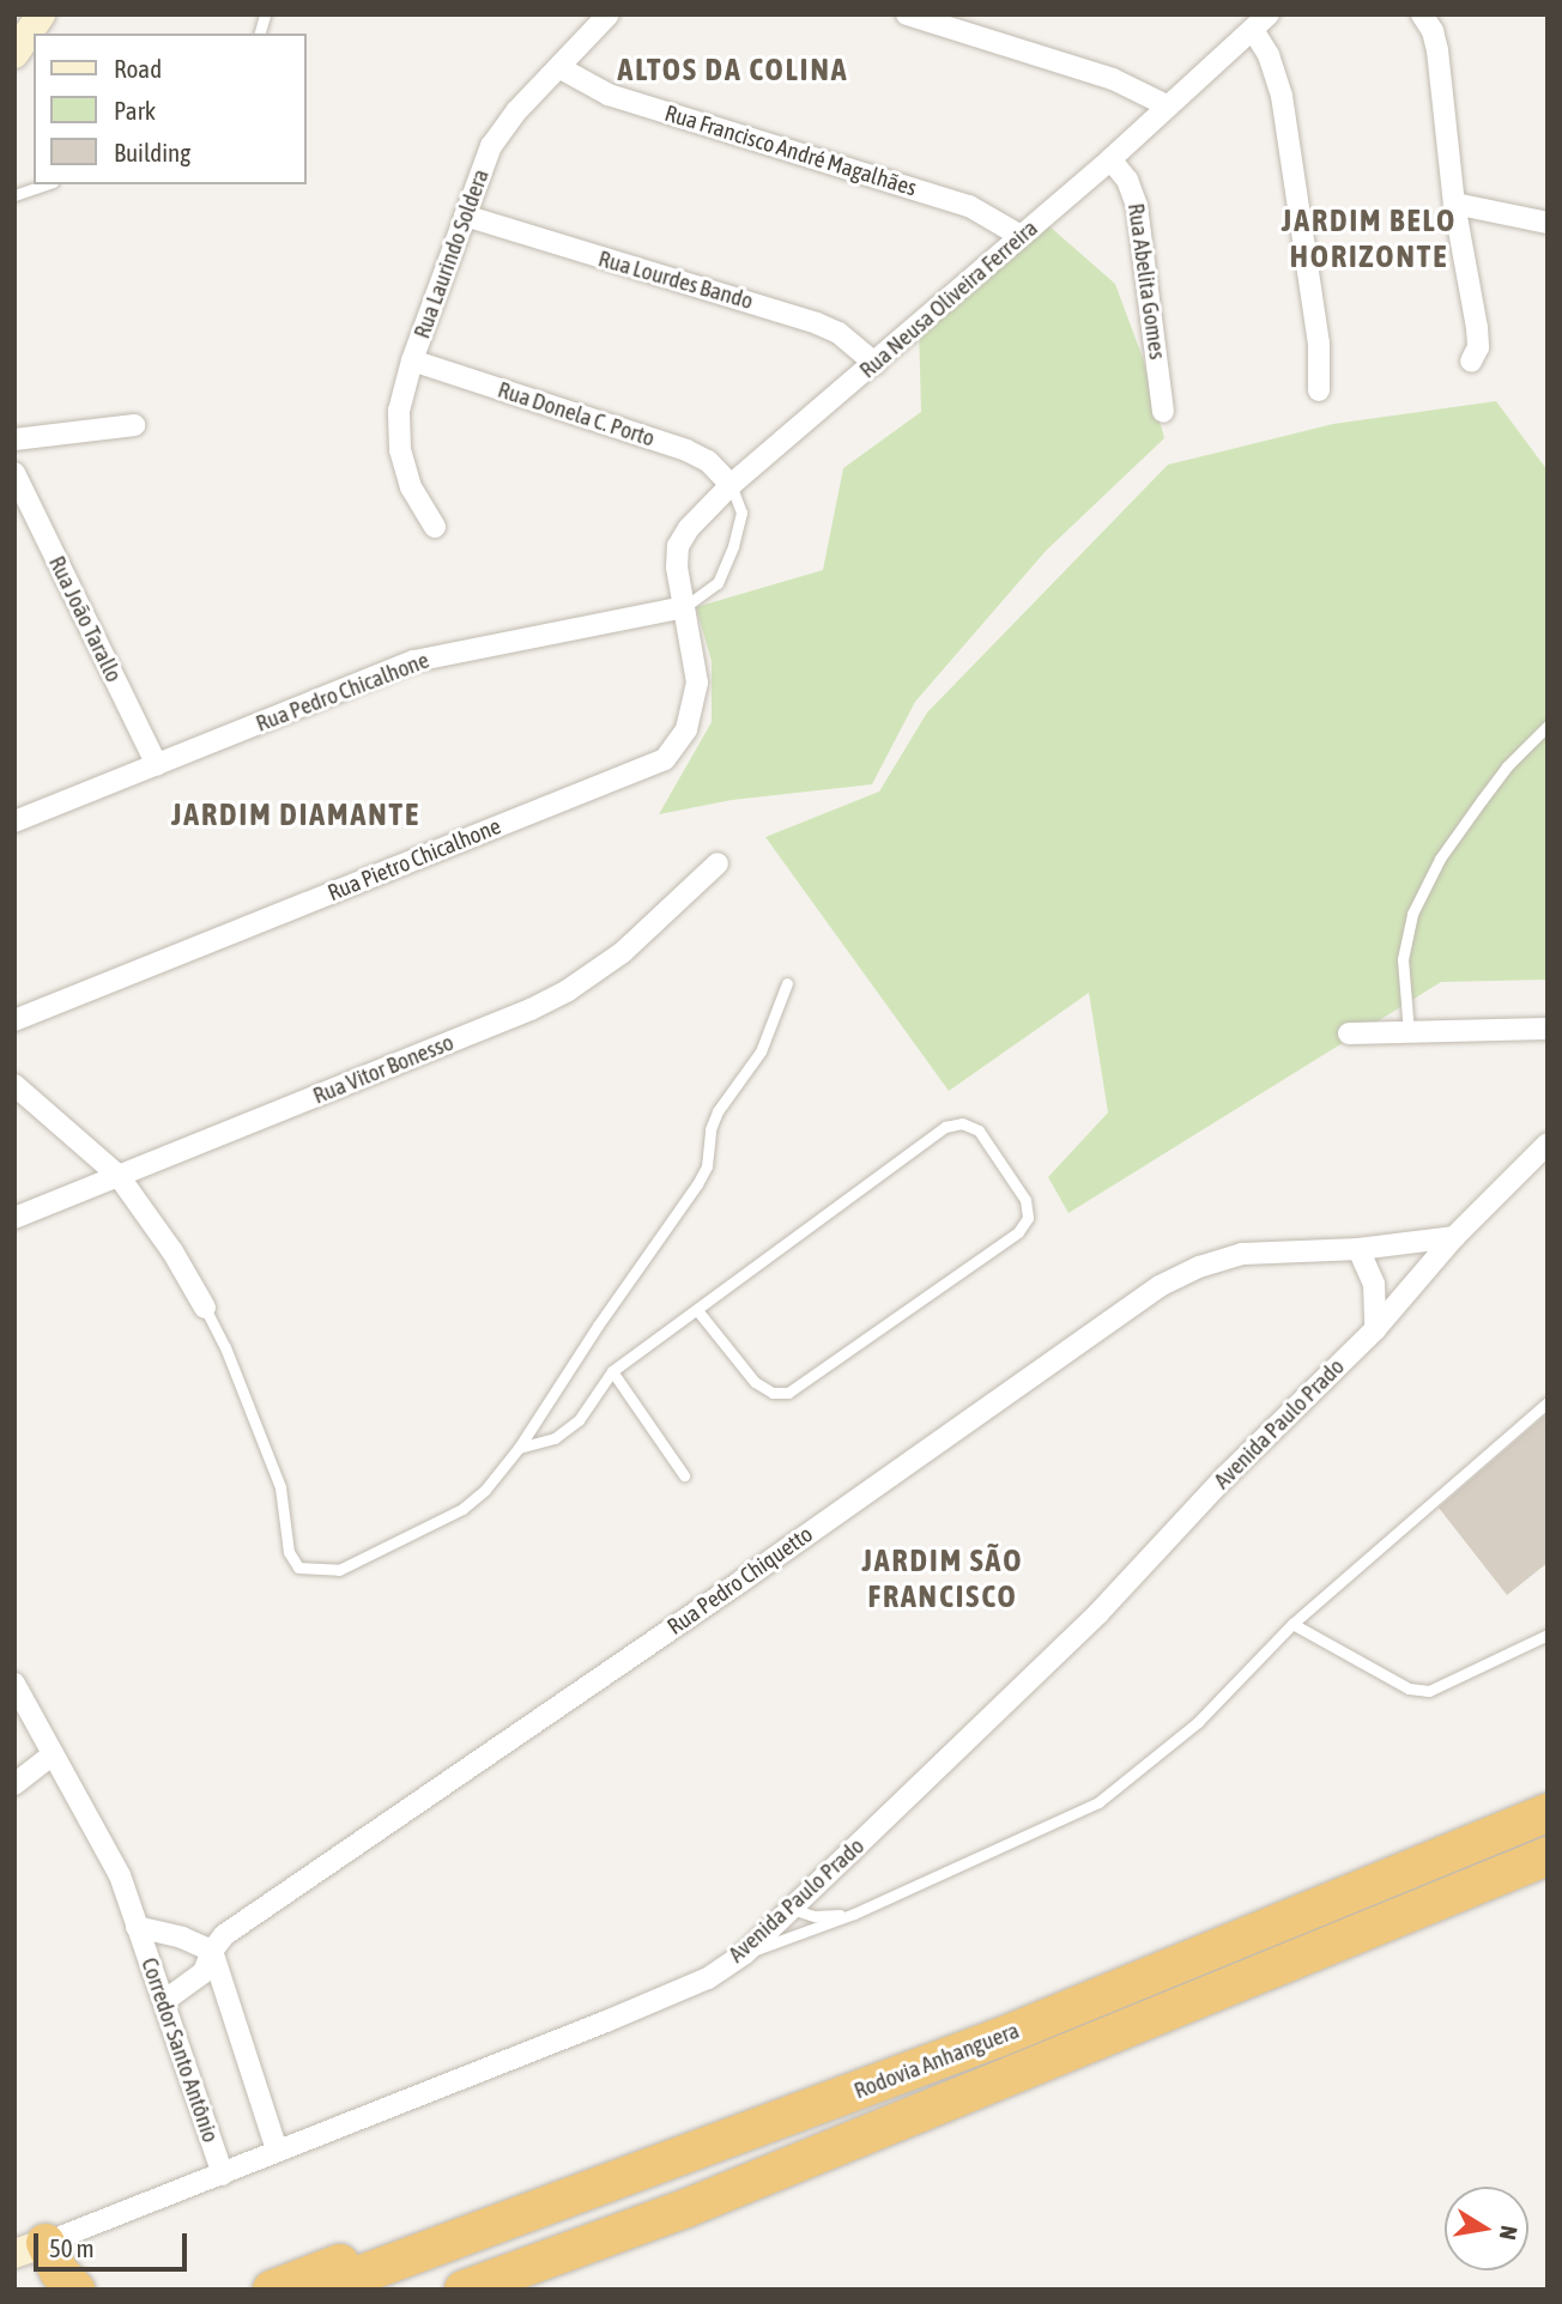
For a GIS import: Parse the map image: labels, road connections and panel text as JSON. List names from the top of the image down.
{
  "streets": {
    "highway": ["Rodovia Anhanguera"],
    "street": [
      "Rua Francisco André Magalhães",
      "Rua Laurindo Soldera",
      "Rua Lourdes Bando",
      "Rua Abelita Gomes",
      "Rua Neusa Oliveira Ferreira",
      "Rua Donela C. Porto",
      "Rua João Tarallo",
      "Rua Pedro Chicalhone",
      "Rua Pietro Chicalhone",
      "Rua Vitor Bonesso",
      "Avenida Paulo Prado",
      "Rua Pedro Chiquetto",
      "Corredor Santo Antônio"
    ]
  },
  "crossings": [
    ["Rua Francisco André Magalhães", "Rua Laurindo Soldera"],
    ["Rua Francisco André Magalhães", "Rua Neusa Oliveira Ferreira"],
    ["Rua Laurindo Soldera", "Rua Lourdes Bando"],
    ["Rua Laurindo Soldera", "Rua Donela C. Porto"],
    ["Rua Lourdes Bando", "Rua Neusa Oliveira Ferreira"],
    ["Rua Abelita Gomes", "Rua Neusa Oliveira Ferreira"],
    ["Rua Neusa Oliveira Ferreira", "Rua Donela C. Porto"],
    ["Rua Neusa Oliveira Ferreira", "Rua Pedro Chicalhone"],
    ["Rua Neusa Oliveira Ferreira", "Rua Pietro Chicalhone"],
    ["Rua João Tarallo", "Rua Pedro Chicalhone"],
    ["Rua Pedro Chicalhone", "Rua Pietro Chicalhone"],
    ["Avenida Paulo Prado", "Rua Pedro Chiquetto"],
    ["Avenida Paulo Prado", "Corredor Santo Antônio"],
    ["Rua Pedro Chiquetto", "Corredor Santo Antônio"]
  ],
  "districts": [
    "ALTOS DA COLINA",
    "JARDIM BELO HORIZONTE",
    "JARDIM DIAMANTE",
    "JARDIM SÃO FRANCISCO"
  ],
  "legend": ["Road", "Park", "Building"],
  "scale_bar": "50 m",
  "north": "right"
}
